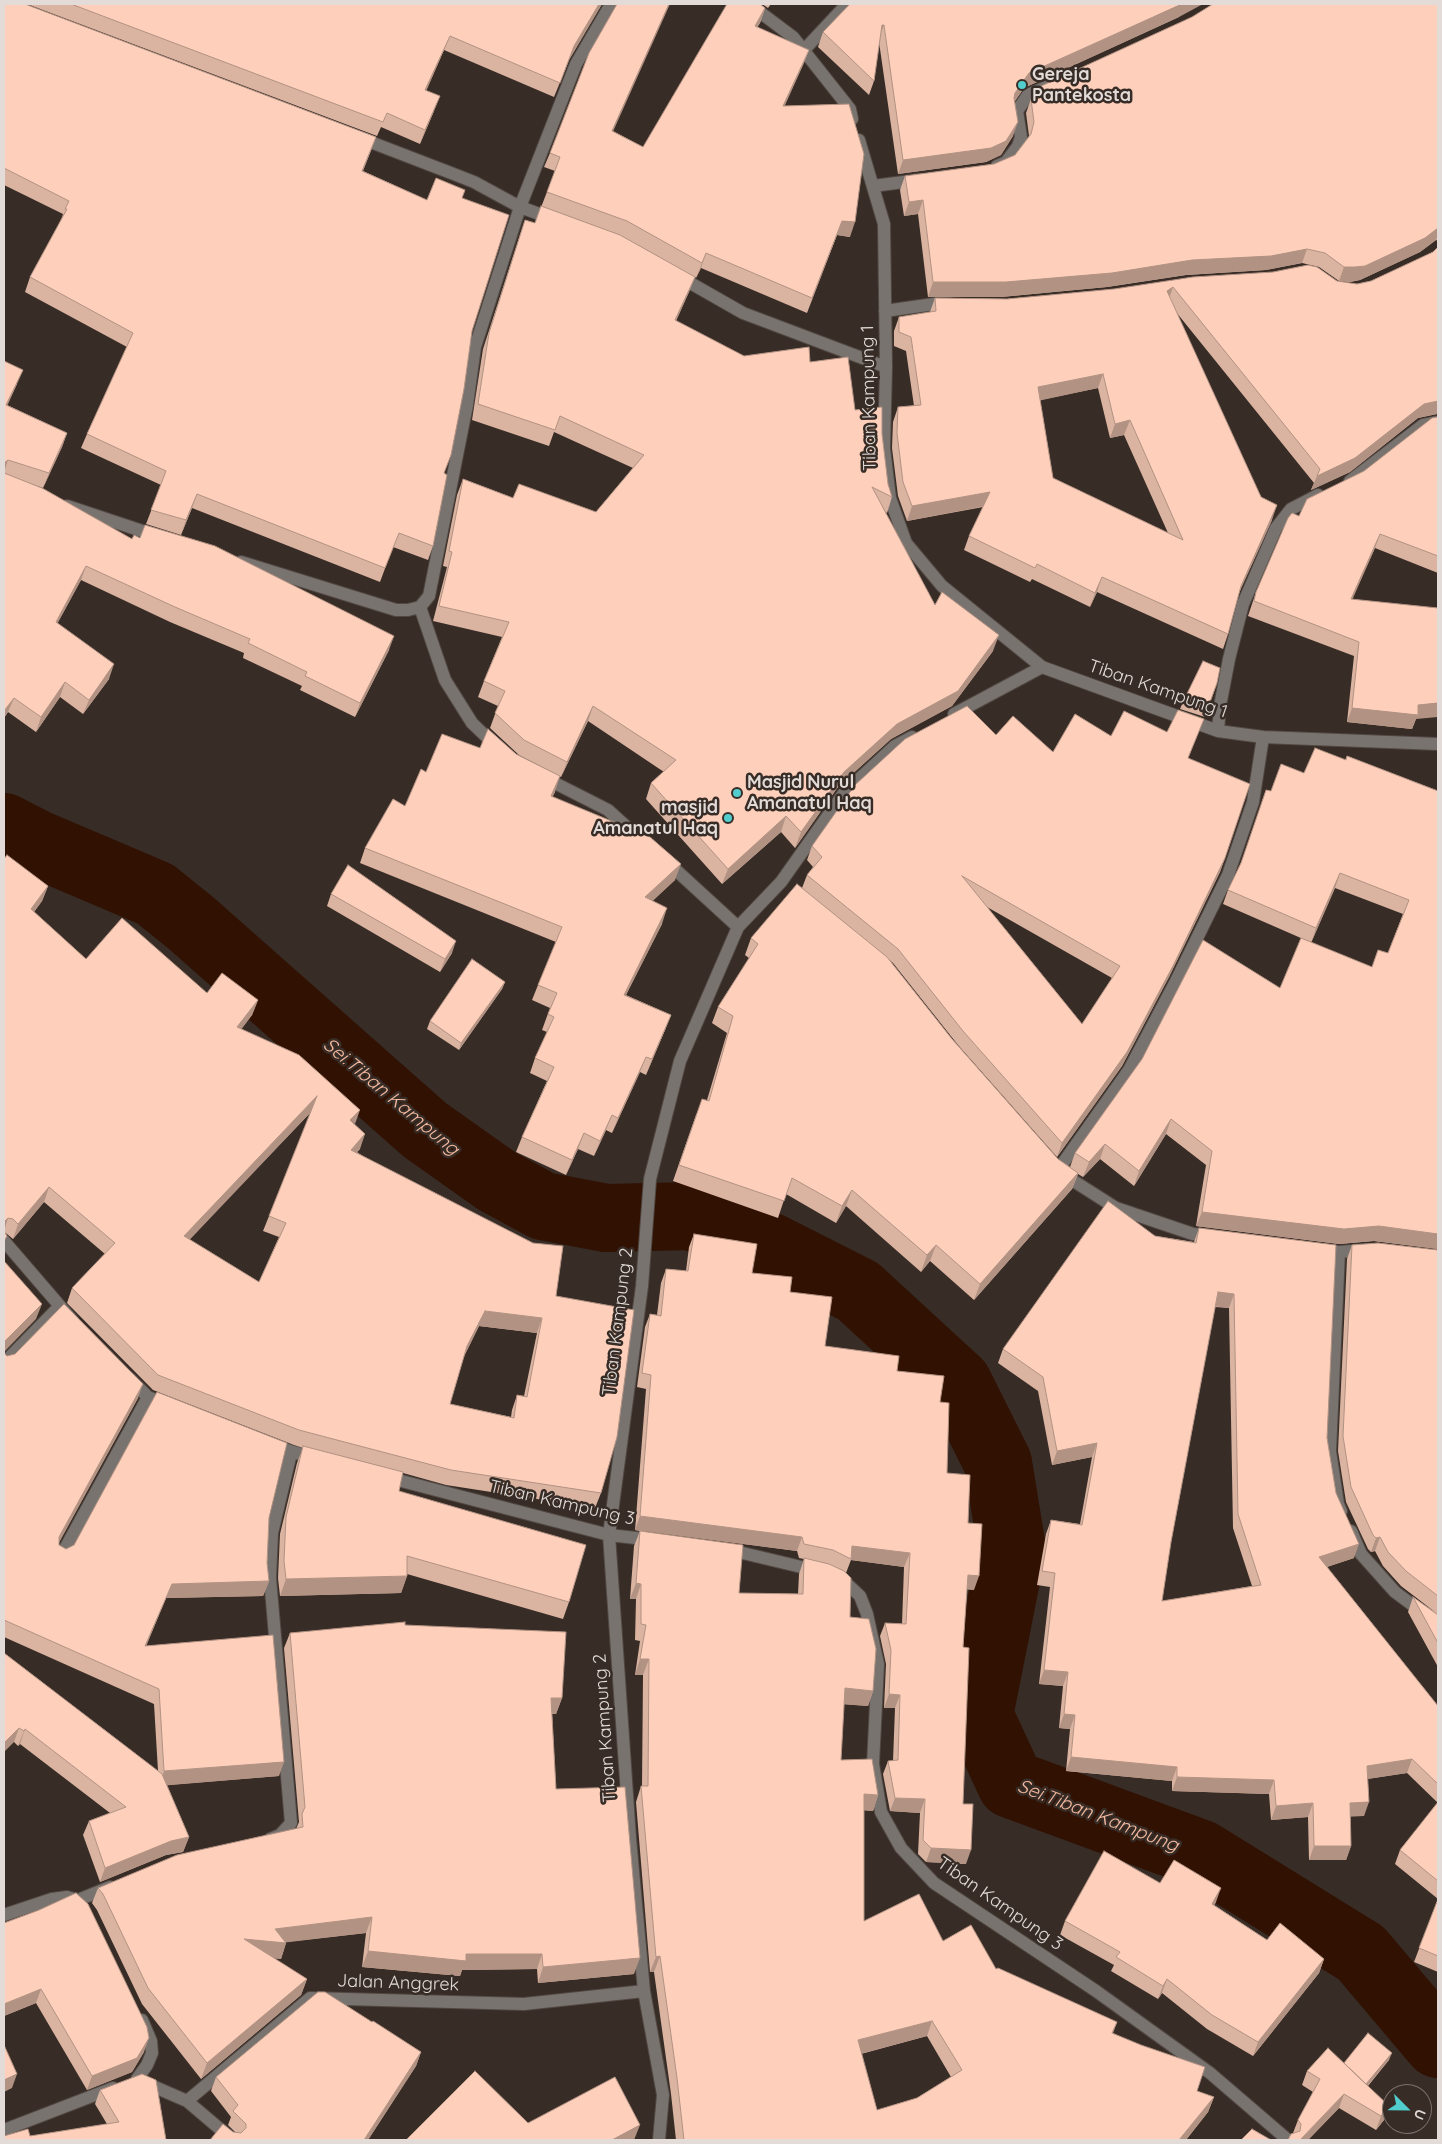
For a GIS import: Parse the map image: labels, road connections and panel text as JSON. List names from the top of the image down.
{
  "streets": {
    "street": [
      "Tiban Kampung 1",
      "Tiban Kampung 2",
      "Tiban Kampung 3",
      "Jalan Anggrek"
    ]
  },
  "crossings": [
    ["Tiban Kampung 2", "Tiban Kampung 3"],
    ["Tiban Kampung 2", "Jalan Anggrek"]
  ],
  "water": ["Sei.Tiban Kampung"],
  "places": ["Gereja Pantekosta", "Masjid Nurul Amanatul Haq", "masjid Amanatul Haq"],
  "north": "bottom right"
}
